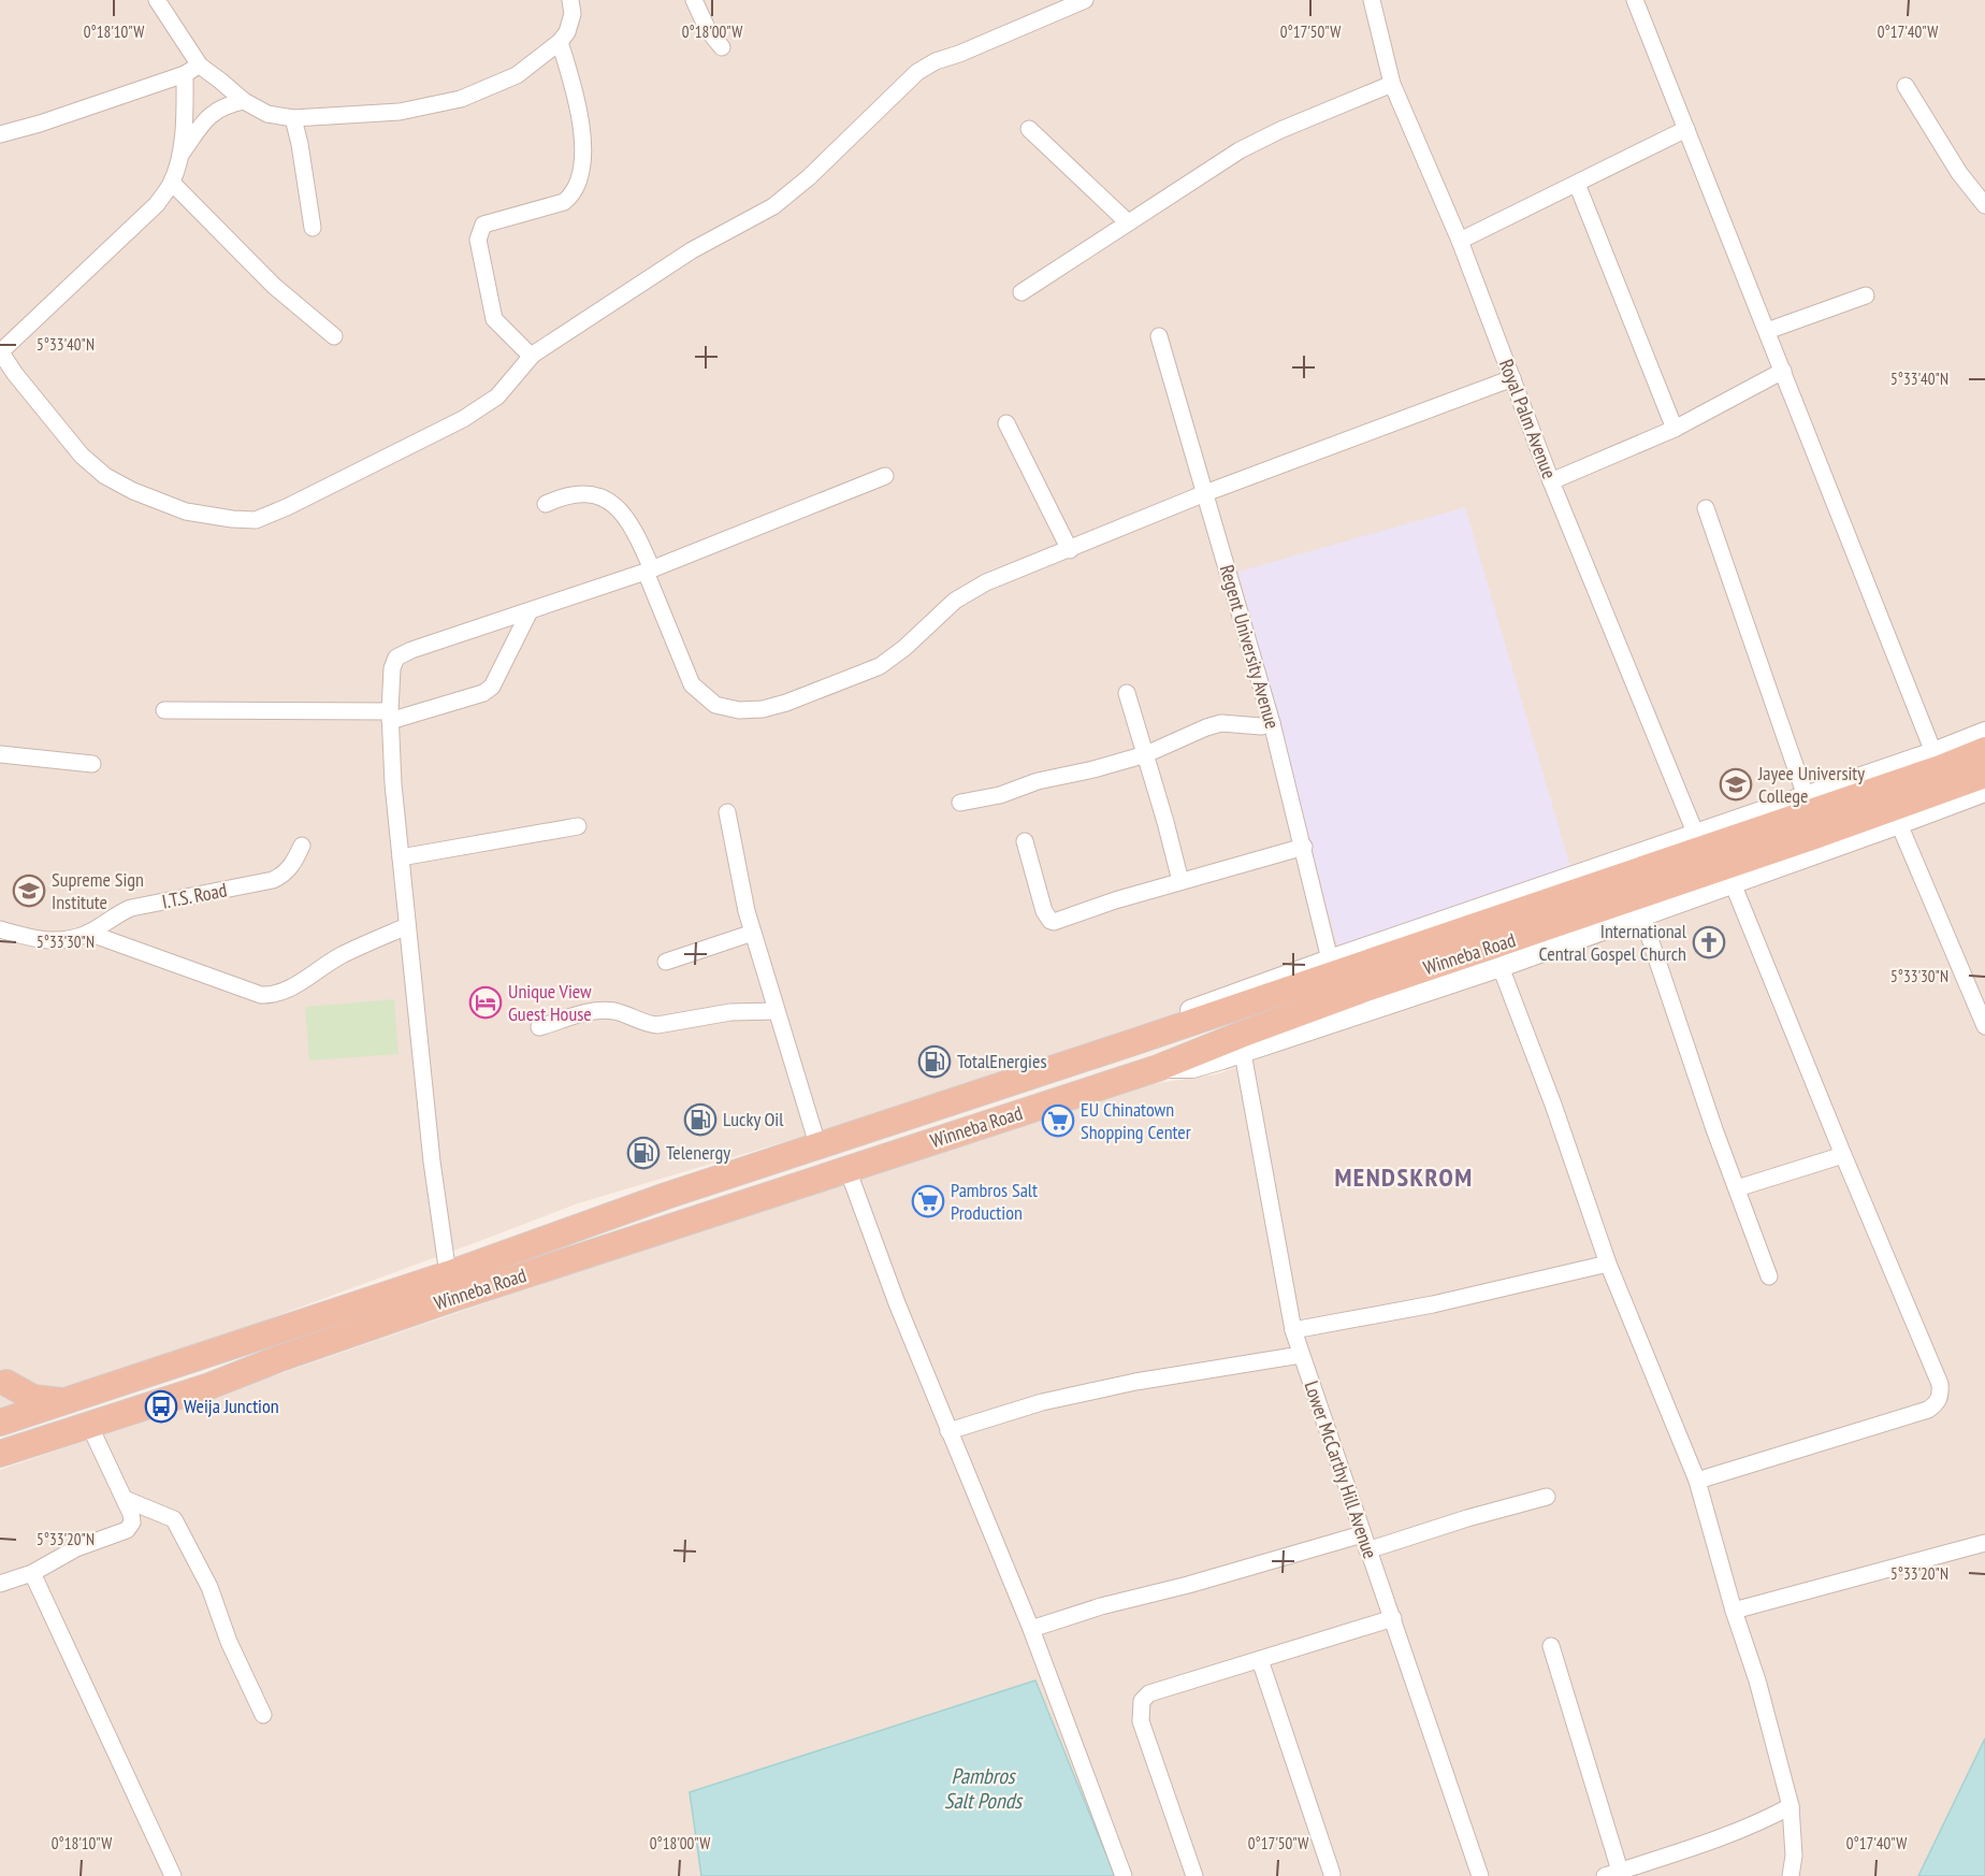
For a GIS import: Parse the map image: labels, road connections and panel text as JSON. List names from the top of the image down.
{
  "streets": {
    "highway": ["Winneba Road"],
    "street": [
      "Royal Palm Avenue",
      "Regent University Avenue",
      "I.T.S. Road",
      "Lower McCarthy Hill Avenue"
    ]
  },
  "districts": ["MENDSKROM"],
  "water": ["Pambros Salt Ponds"],
  "places": {
    "school or university": ["Jayee University College", "Supreme Sign Institute"],
    "church": ["International Central Gospel Church"],
    "hotel": ["Unique View Guest House"],
    "fuel station": ["TotalEnergies", "Lucky Oil", "Telenergy"],
    "supermarket": ["EU Chinatown Shopping Center", "Pambros Salt Production"],
    "bus stop": ["Weija Junction"]
  },
  "coordinates": [
    "0°18'10\"W",
    "0°18'00\"W",
    "0°17'50\"W",
    "0°17'40\"W",
    "5°33'40\"N",
    "5°33'30\"N",
    "5°33'20\"N"
  ]
}
